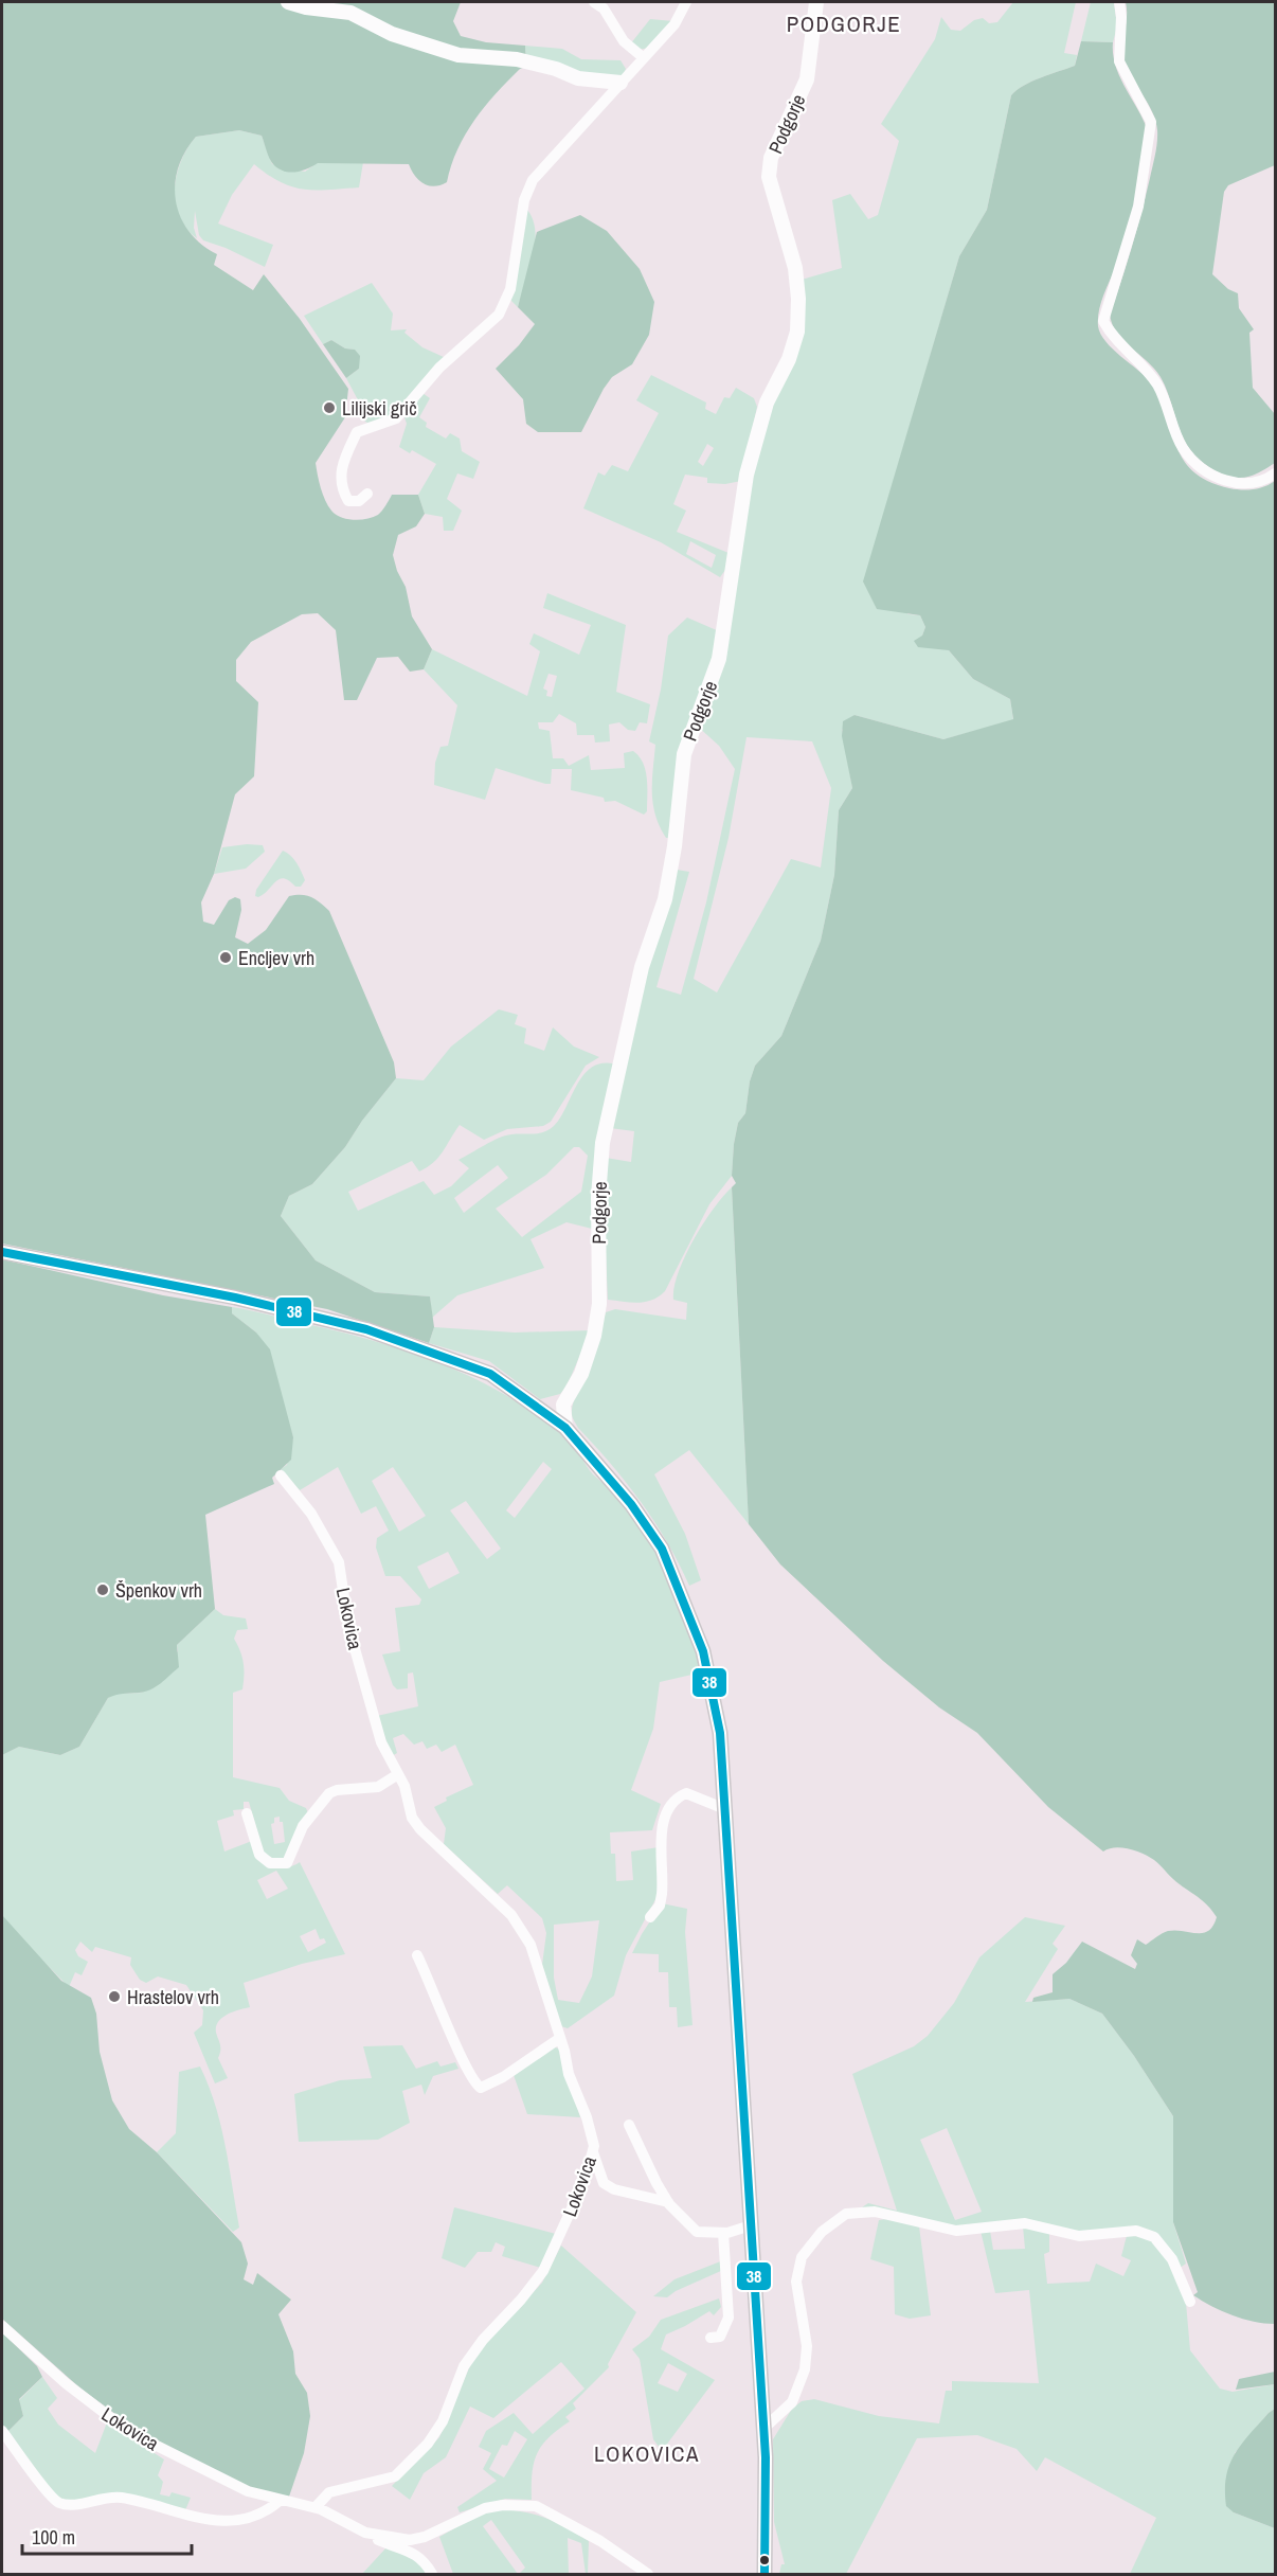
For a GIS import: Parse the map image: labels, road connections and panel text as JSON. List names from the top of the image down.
{
  "streets": {
    "street": ["Podgorje", "Lokovica"]
  },
  "districts": ["PODGORJE", "LOKOVICA"],
  "places": [
    "Lilijski grič",
    "Encljev vrh",
    "Špenkov vrh",
    "Hrastelov vrh"
  ],
  "lines": ["transit line 38"],
  "scale_bar": "100 m"
}
